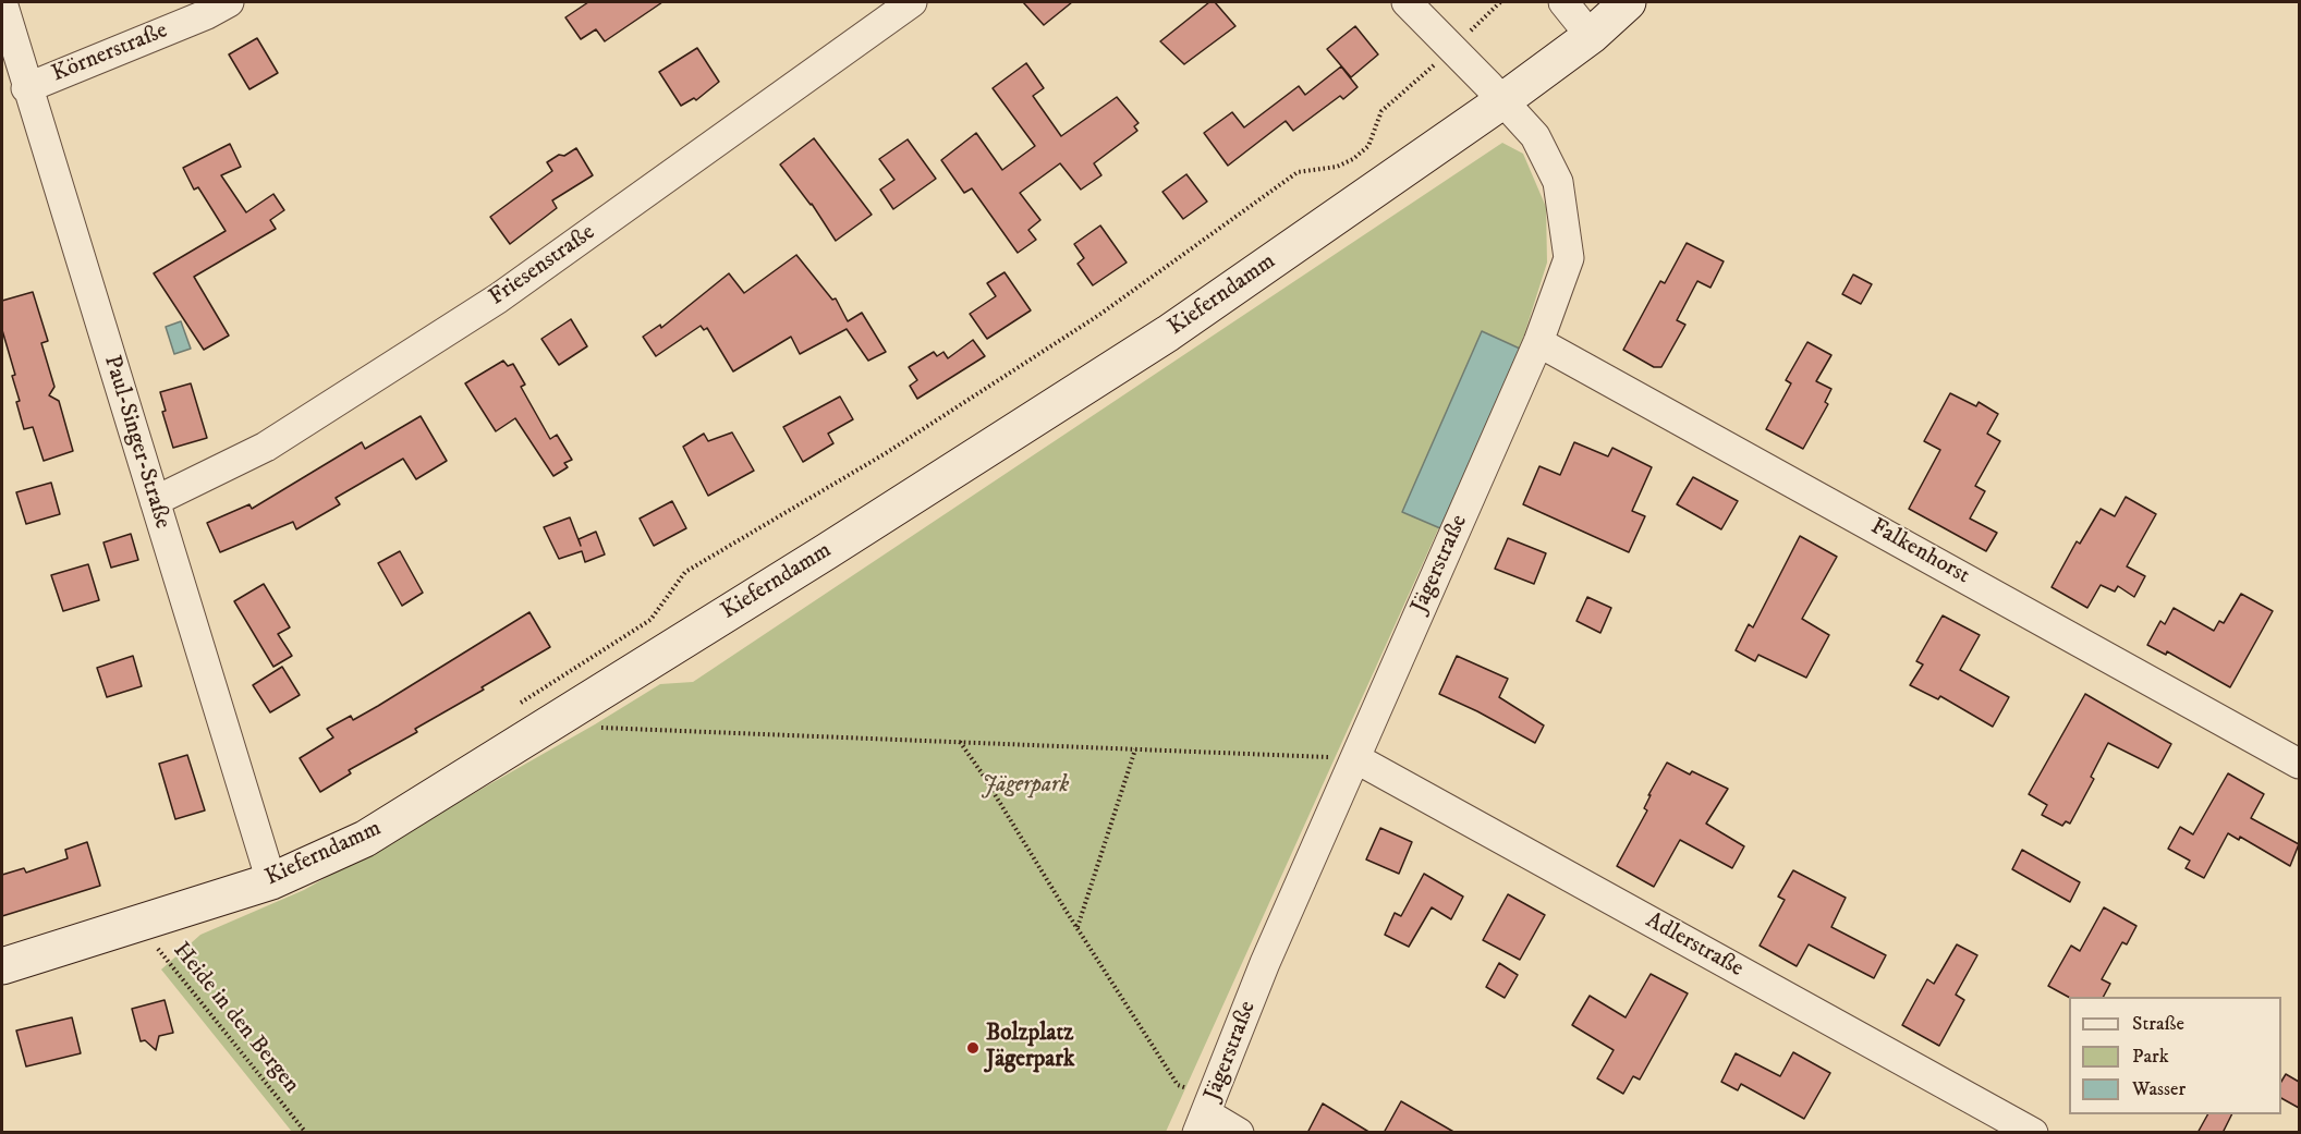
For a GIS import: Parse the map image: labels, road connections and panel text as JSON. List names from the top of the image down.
{
  "streets": {
    "street": [
      "Körnerstraße",
      "Friesenstraße",
      "Kieferndamm",
      "Paul-Singer-Straße",
      "Falkenhorst",
      "Jägerstraße",
      "Adlerstraße"
    ],
    "path": ["Heide in den Bergen"]
  },
  "crossings": [
    ["Körnerstraße", "Paul-Singer-Straße"],
    ["Friesenstraße", "Paul-Singer-Straße"],
    ["Kieferndamm", "Paul-Singer-Straße"],
    ["Kieferndamm", "Jägerstraße"],
    ["Kieferndamm", "Heide in den Bergen"],
    ["Falkenhorst", "Jägerstraße"],
    ["Jägerstraße", "Adlerstraße"]
  ],
  "parks": ["Jägerpark"],
  "places": ["Bolzplatz Jägerpark"],
  "legend": ["Straße", "Park", "Wasser"]
}
